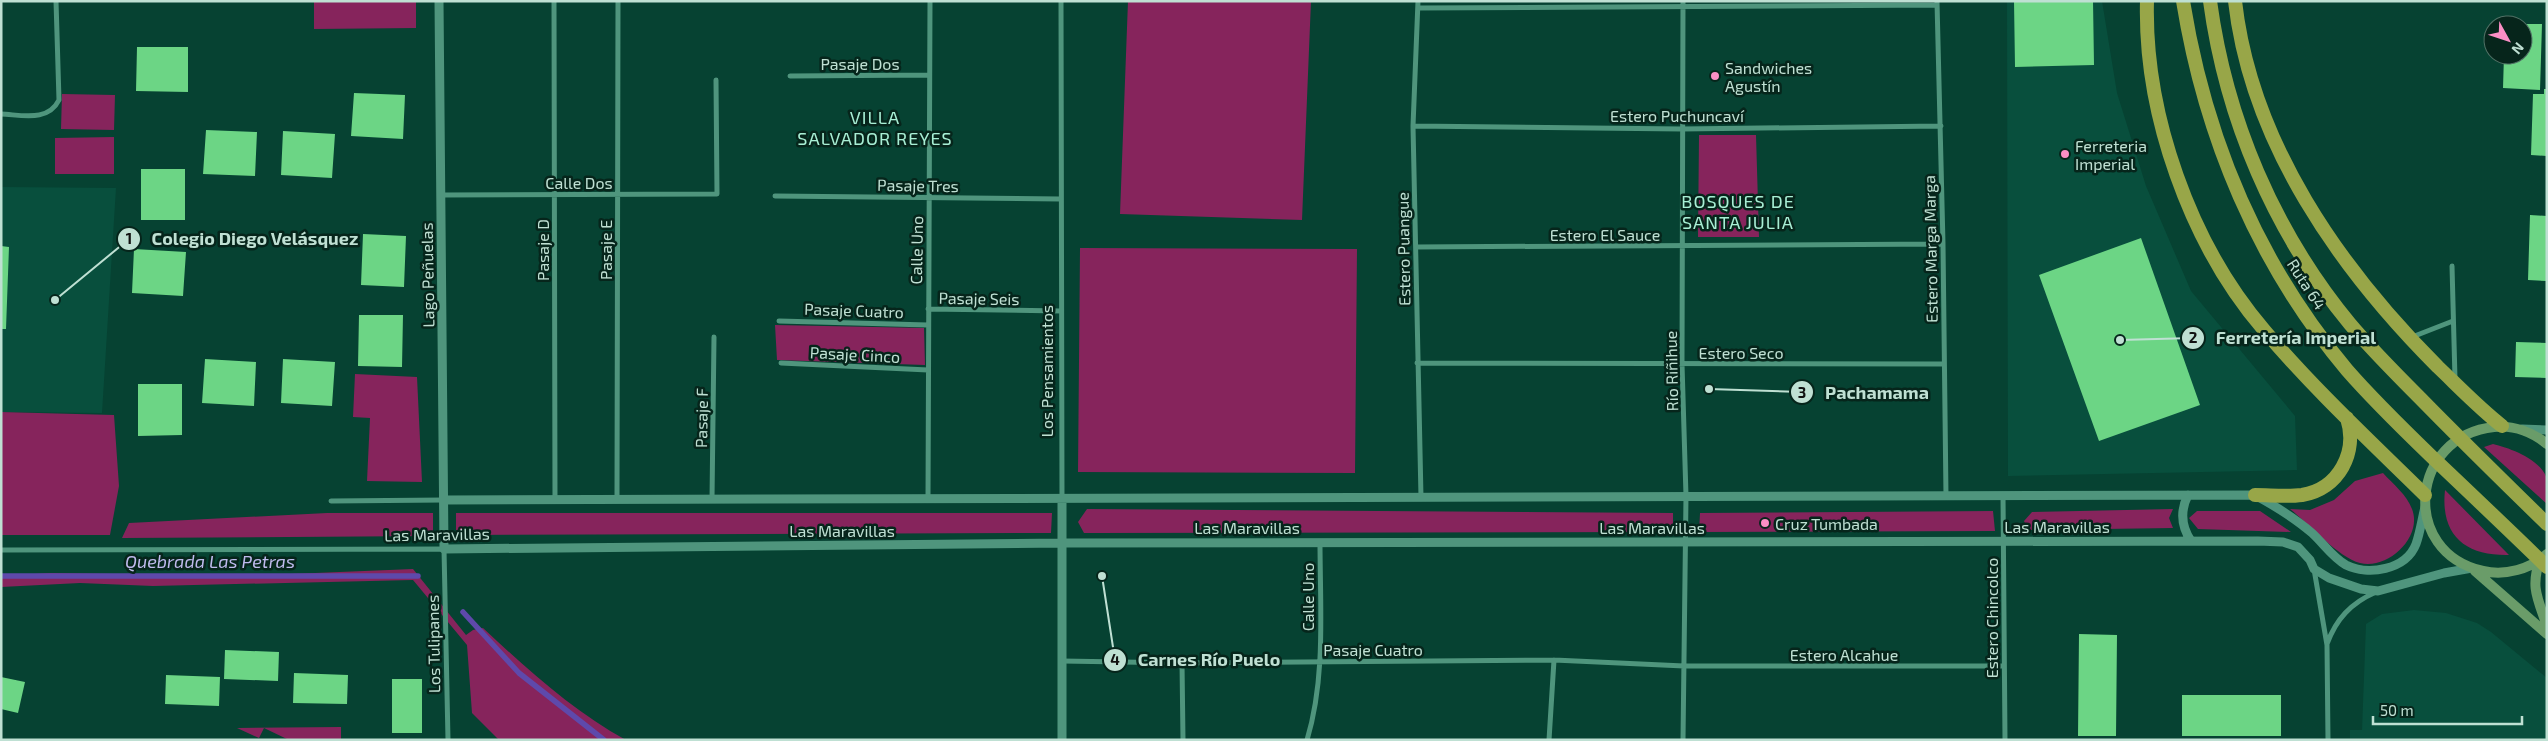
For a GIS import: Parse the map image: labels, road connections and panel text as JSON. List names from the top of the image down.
{
  "streets": {
    "highway": ["Ruta 64"],
    "street": [
      "Pasaje Dos",
      "Estero Puchuncaví",
      "Calle Dos",
      "Pasaje Tres",
      "Estero El Sauce",
      "Estero Puangue",
      "Estero Marga Marga",
      "Pasaje D",
      "Pasaje E",
      "Calle Uno",
      "Lago Peñuelas",
      "Pasaje Seis",
      "Pasaje Cuatro",
      "Estero Seco",
      "Pasaje Cinco",
      "Los Pensamientos",
      "Río Riñihue",
      "Pasaje F",
      "Las Maravillas",
      "Estero Chincolco",
      "Los Tulipanes",
      "Estero Alcahue"
    ]
  },
  "crossings": [
    ["Pasaje Dos", "Calle Uno"],
    ["Estero Puchuncaví", "Estero Puangue"],
    ["Estero Puchuncaví", "Estero Marga Marga"],
    ["Estero Puchuncaví", "Río Riñihue"],
    ["Calle Dos", "Pasaje D"],
    ["Calle Dos", "Pasaje E"],
    ["Calle Dos", "Lago Peñuelas"],
    ["Pasaje Tres", "Calle Uno"],
    ["Pasaje Tres", "Los Pensamientos"],
    ["Estero El Sauce", "Estero Puangue"],
    ["Estero El Sauce", "Estero Marga Marga"],
    ["Estero El Sauce", "Río Riñihue"],
    ["Estero Puangue", "Estero Seco"],
    ["Estero Puangue", "Las Maravillas"],
    ["Estero Marga Marga", "Estero Seco"],
    ["Estero Marga Marga", "Las Maravillas"],
    ["Pasaje D", "Las Maravillas"],
    ["Pasaje E", "Las Maravillas"],
    ["Calle Uno", "Pasaje Seis"],
    ["Calle Uno", "Pasaje Cuatro"],
    ["Calle Uno", "Pasaje Cinco"],
    ["Calle Uno", "Las Maravillas"],
    ["Lago Peñuelas", "Las Maravillas"],
    ["Lago Peñuelas", "Los Tulipanes"],
    ["Pasaje Seis", "Los Pensamientos"],
    ["Pasaje Cuatro", "Los Pensamientos"],
    ["Pasaje Cuatro", "Río Riñihue"],
    ["Pasaje Cuatro", "Estero Alcahue"],
    ["Estero Seco", "Río Riñihue"],
    ["Los Pensamientos", "Las Maravillas"],
    ["Río Riñihue", "Las Maravillas"],
    ["Río Riñihue", "Estero Alcahue"],
    ["Pasaje F", "Las Maravillas"],
    ["Las Maravillas", "Estero Chincolco"],
    ["Las Maravillas", "Los Tulipanes"],
    ["Estero Chincolco", "Estero Alcahue"]
  ],
  "districts": ["VILLA SALVADOR REYES", "BOSQUES DE SANTA JULIA"],
  "water": ["Quebrada Las Petras"],
  "places": [
    "Sandwiches Agustín",
    "Ferreteria Imperial",
    "Colegio Diego Velásquez",
    "Ferretería Imperial",
    "Pachamama",
    "Cruz Tumbada",
    "Carnes Río Puelo"
  ],
  "scale_bar": "50 m",
  "north": "bottom right"
}
